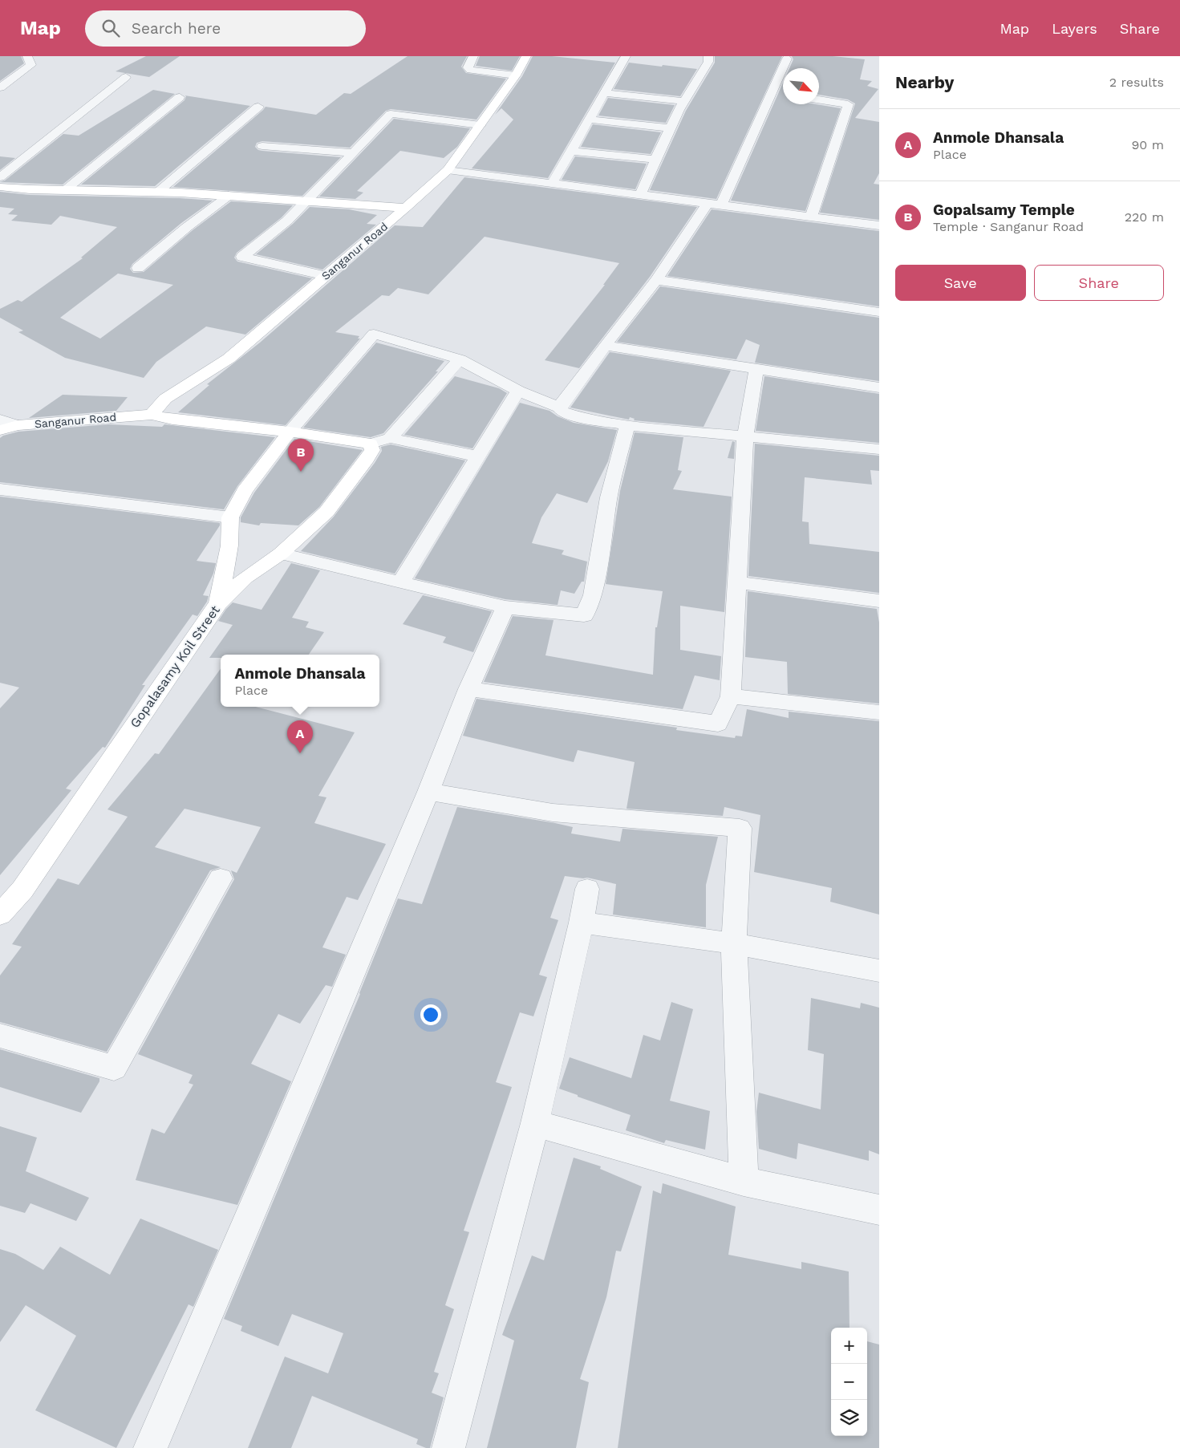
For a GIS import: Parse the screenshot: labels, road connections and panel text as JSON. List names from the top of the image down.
{
  "streets": {
    "main road": ["Sanganur Road", "Gopalasamy Koil Street"]
  },
  "crossings": [
    ["Sanganur Road", "Gopalasamy Koil Street"]
  ],
  "north": "bottom right",
  "page": {
    "header": "Map",
    "search": "Search here",
    "nav": ["Map", "Layers", "Share"],
    "heading": ["Nearby", "2 results"],
    "list": [
      {
        "mark": "A",
        "name": "Anmole Dhansala",
        "note": "Place",
        "value": "90 m"
      },
      {
        "mark": "B",
        "name": "Gopalsamy Temple",
        "note": "Temple · Sanganur Road",
        "value": "220 m"
      }
    ],
    "buttons": ["Save", "Share"],
    "pins": ["B", "A"],
    "popup": ["Anmole Dhansala", "Place"],
    "map_buttons": ["+", "−"]
  }
}
